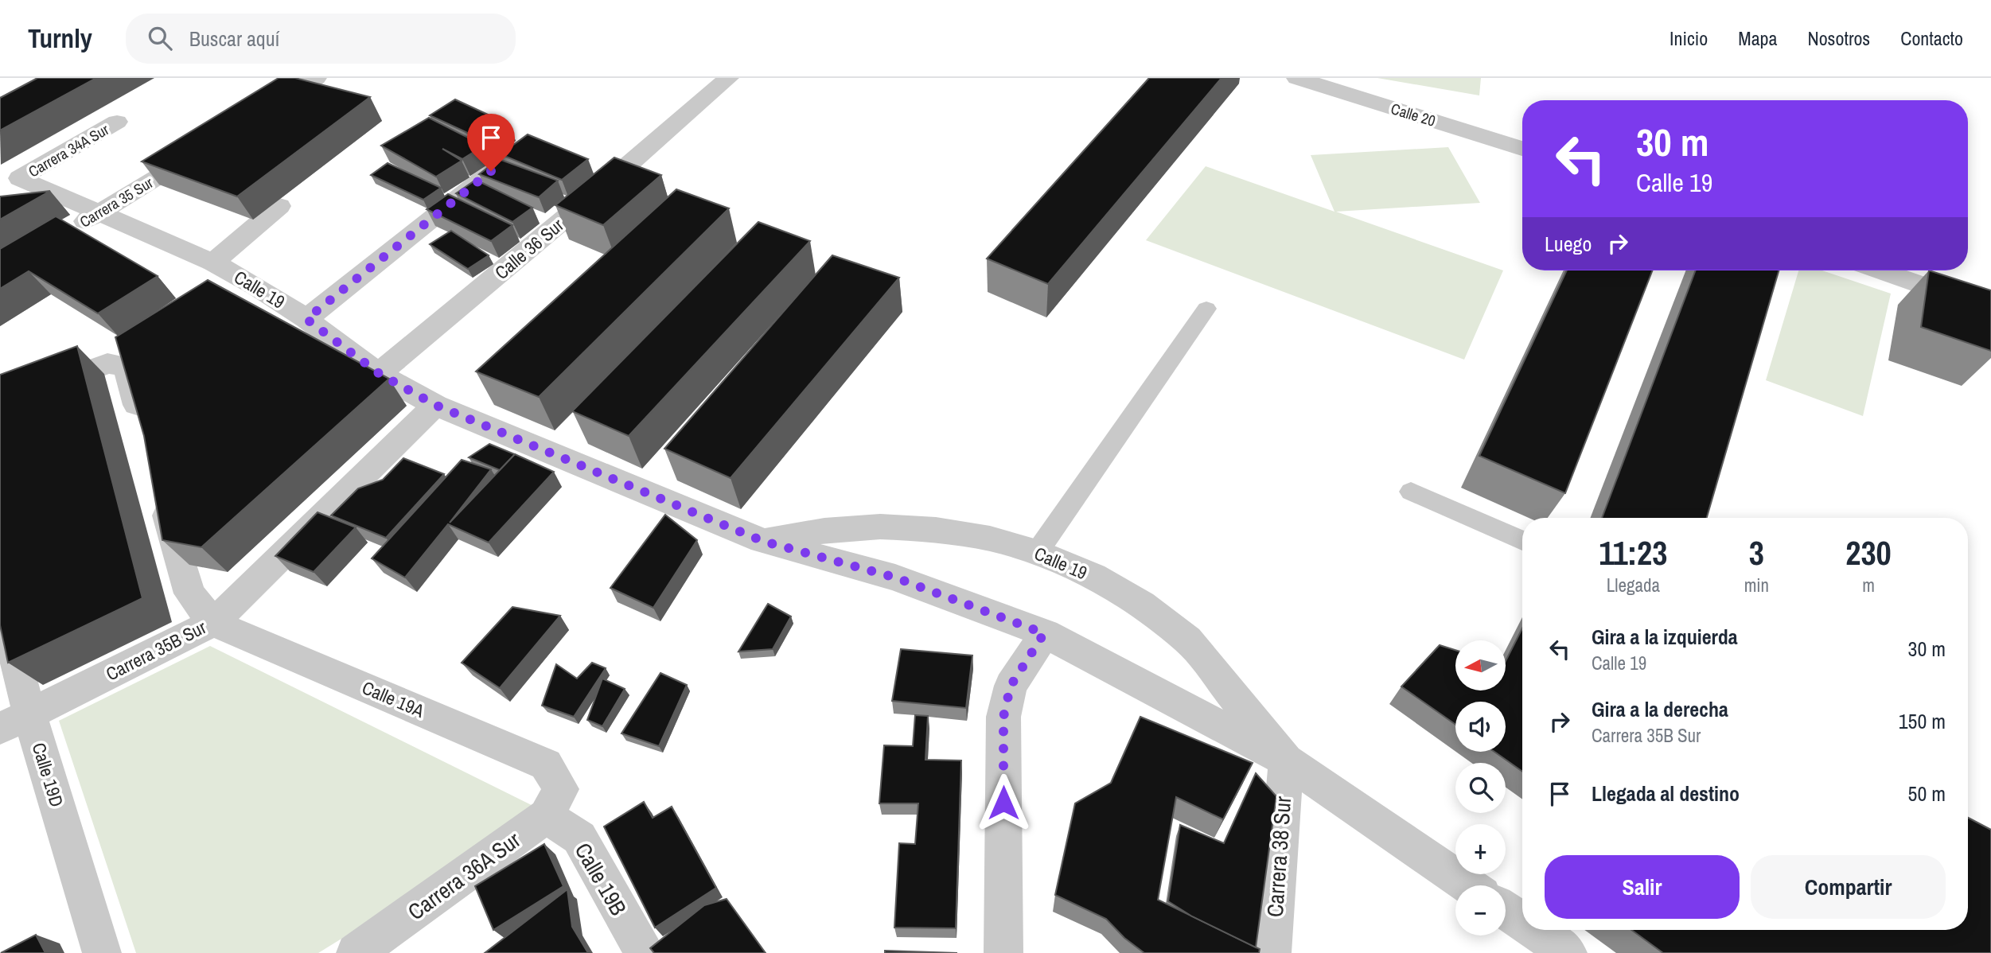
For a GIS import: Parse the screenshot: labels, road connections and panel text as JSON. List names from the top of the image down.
{
  "streets": {
    "street": [
      "Calle 20",
      "Carrera 34A Sur",
      "Carrera 35 Sur",
      "Calle 36 Sur",
      "Calle 19",
      "Carrera 35B Sur",
      "Calle 19A",
      "Calle 19D",
      "Carrera 38 Sur",
      "Carrera 36A Sur",
      "Calle 19B"
    ]
  },
  "crossings": [
    ["Carrera 34A Sur", "Calle 19"],
    ["Carrera 35 Sur", "Calle 19"],
    ["Calle 36 Sur", "Calle 19"],
    ["Calle 19", "Carrera 35B Sur"],
    ["Calle 19", "Carrera 38 Sur"],
    ["Carrera 35B Sur", "Calle 19A"],
    ["Carrera 35B Sur", "Calle 19D"],
    ["Calle 19A", "Carrera 36A Sur"],
    ["Calle 19A", "Calle 19B"],
    ["Carrera 36A Sur", "Calle 19B"]
  ],
  "north": "left",
  "page": {
    "header": "Turnly",
    "search": "Buscar aquí",
    "nav": [
      "Inicio",
      "Mapa",
      "Nosotros",
      "Contacto"
    ],
    "turn": ["30 m", "Calle 19"],
    "then": "Luego",
    "eta": [
      "11:23",
      "Llegada",
      "3",
      "min",
      "230",
      "m"
    ],
    "list": [
      {
        "name": "Gira a la izquierda",
        "note": "Calle 19",
        "value": "30 m"
      },
      {
        "name": "Gira a la derecha",
        "note": "Carrera 35B Sur",
        "value": "150 m"
      },
      {
        "name": "Llegada al destino",
        "value": "50 m"
      }
    ],
    "map_buttons": ["+", "−"],
    "buttons": ["Salir", "Compartir"]
  }
}
